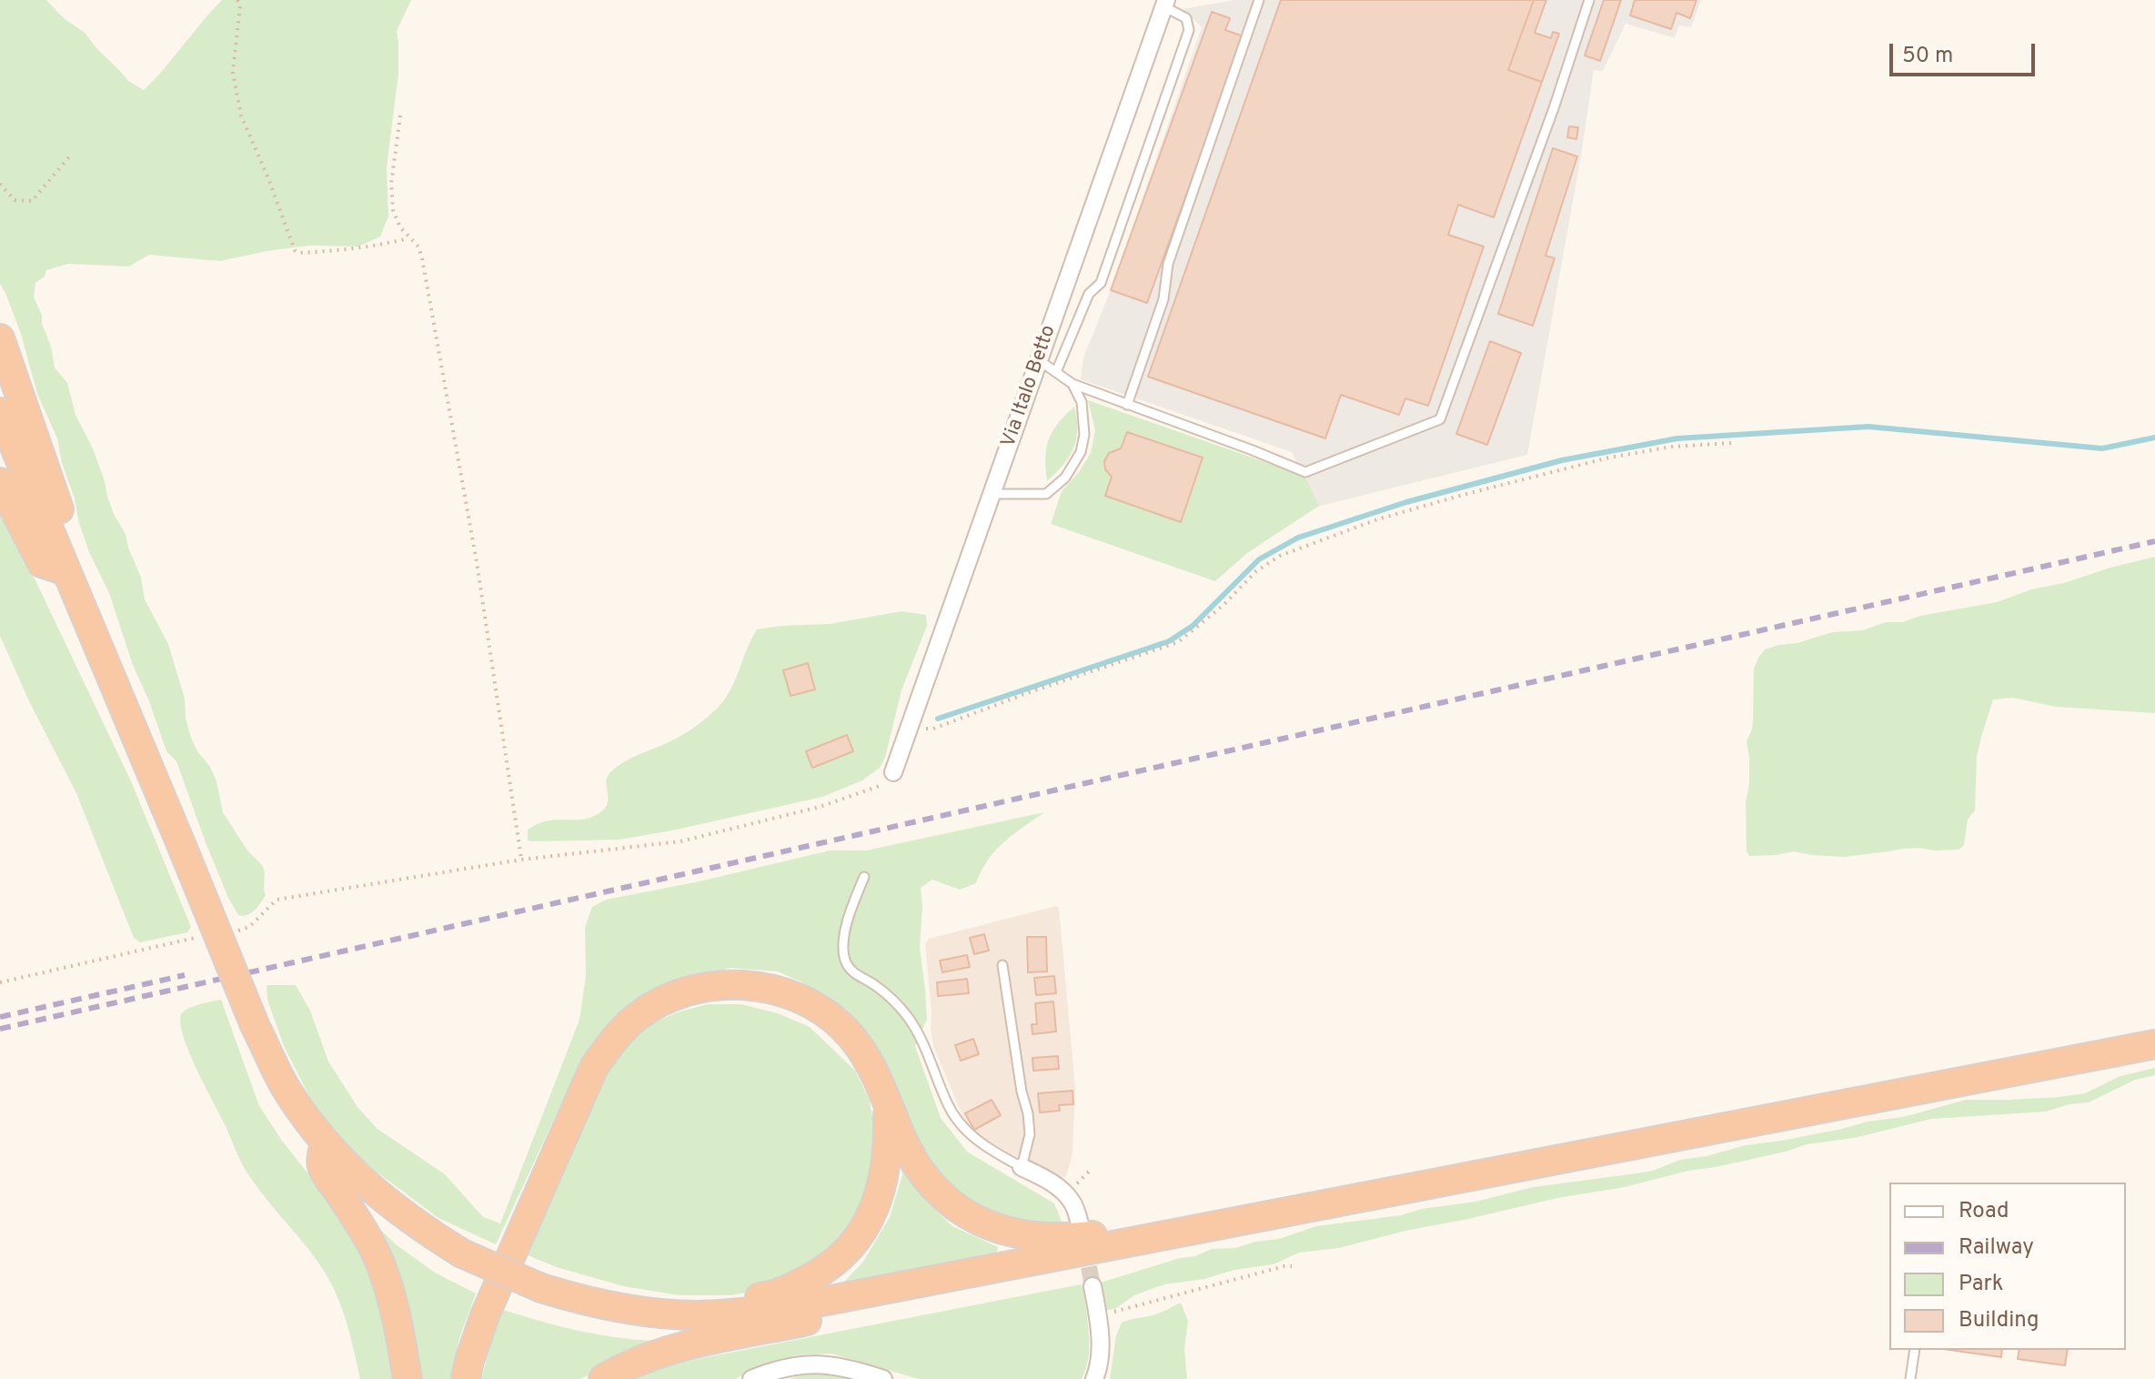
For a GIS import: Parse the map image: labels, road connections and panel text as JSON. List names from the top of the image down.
{
  "streets": {
    "street": ["Via Italo Betto"]
  },
  "legend": [
    "Road",
    "Railway",
    "Park",
    "Building"
  ],
  "scale_bar": "50 m"
}
